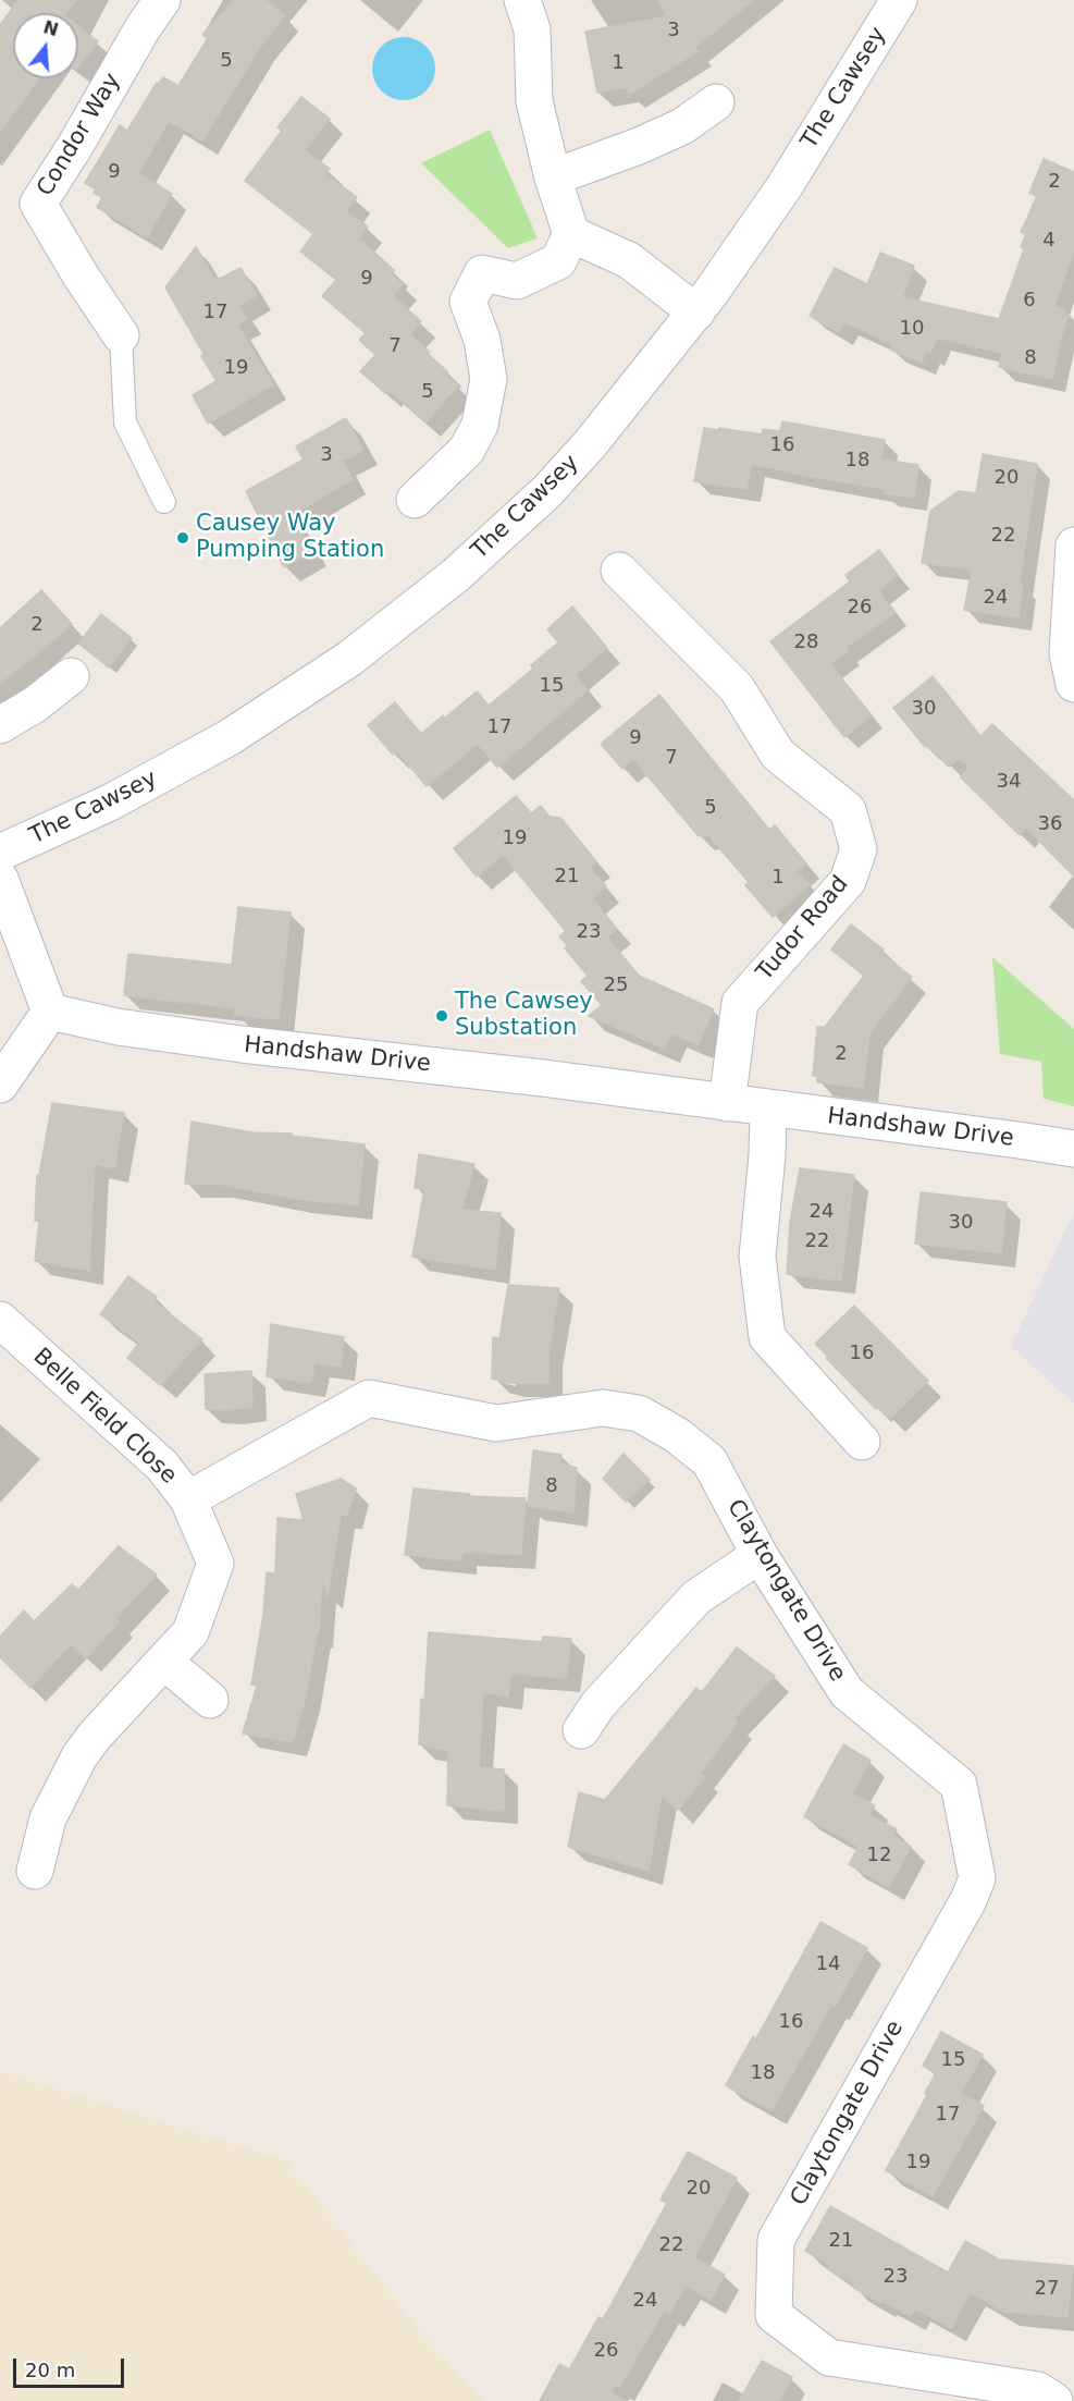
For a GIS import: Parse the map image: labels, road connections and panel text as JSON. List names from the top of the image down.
{
  "streets": {
    "street": [
      "The Cawsey",
      "Condor Way",
      "Tudor Road",
      "Handshaw Drive",
      "Belle Field Close",
      "Claytongate Drive"
    ]
  },
  "crossings": [
    ["Tudor Road", "Handshaw Drive"],
    ["Belle Field Close", "Claytongate Drive"]
  ],
  "places": ["Causey Way Pumping Station", "The Cawsey Substation"],
  "house_numbers": [
    "3",
    "5",
    "1",
    "9",
    "2",
    "4",
    "9",
    "6",
    "17",
    "10",
    "7",
    "8",
    "19",
    "5",
    "16",
    "3",
    "18",
    "20",
    "22",
    "24",
    "26",
    "2",
    "28",
    "15",
    "30",
    "17",
    "9",
    "7",
    "34",
    "5",
    "36",
    "19",
    "21",
    "1",
    "23",
    "25",
    "2",
    "24",
    "30",
    "22",
    "16",
    "8",
    "12",
    "14",
    "16",
    "15",
    "18",
    "17",
    "19",
    "20",
    "21",
    "22",
    "23",
    "27",
    "24",
    "26"
  ],
  "scale_bar": "20 m",
  "north": "top"
}
